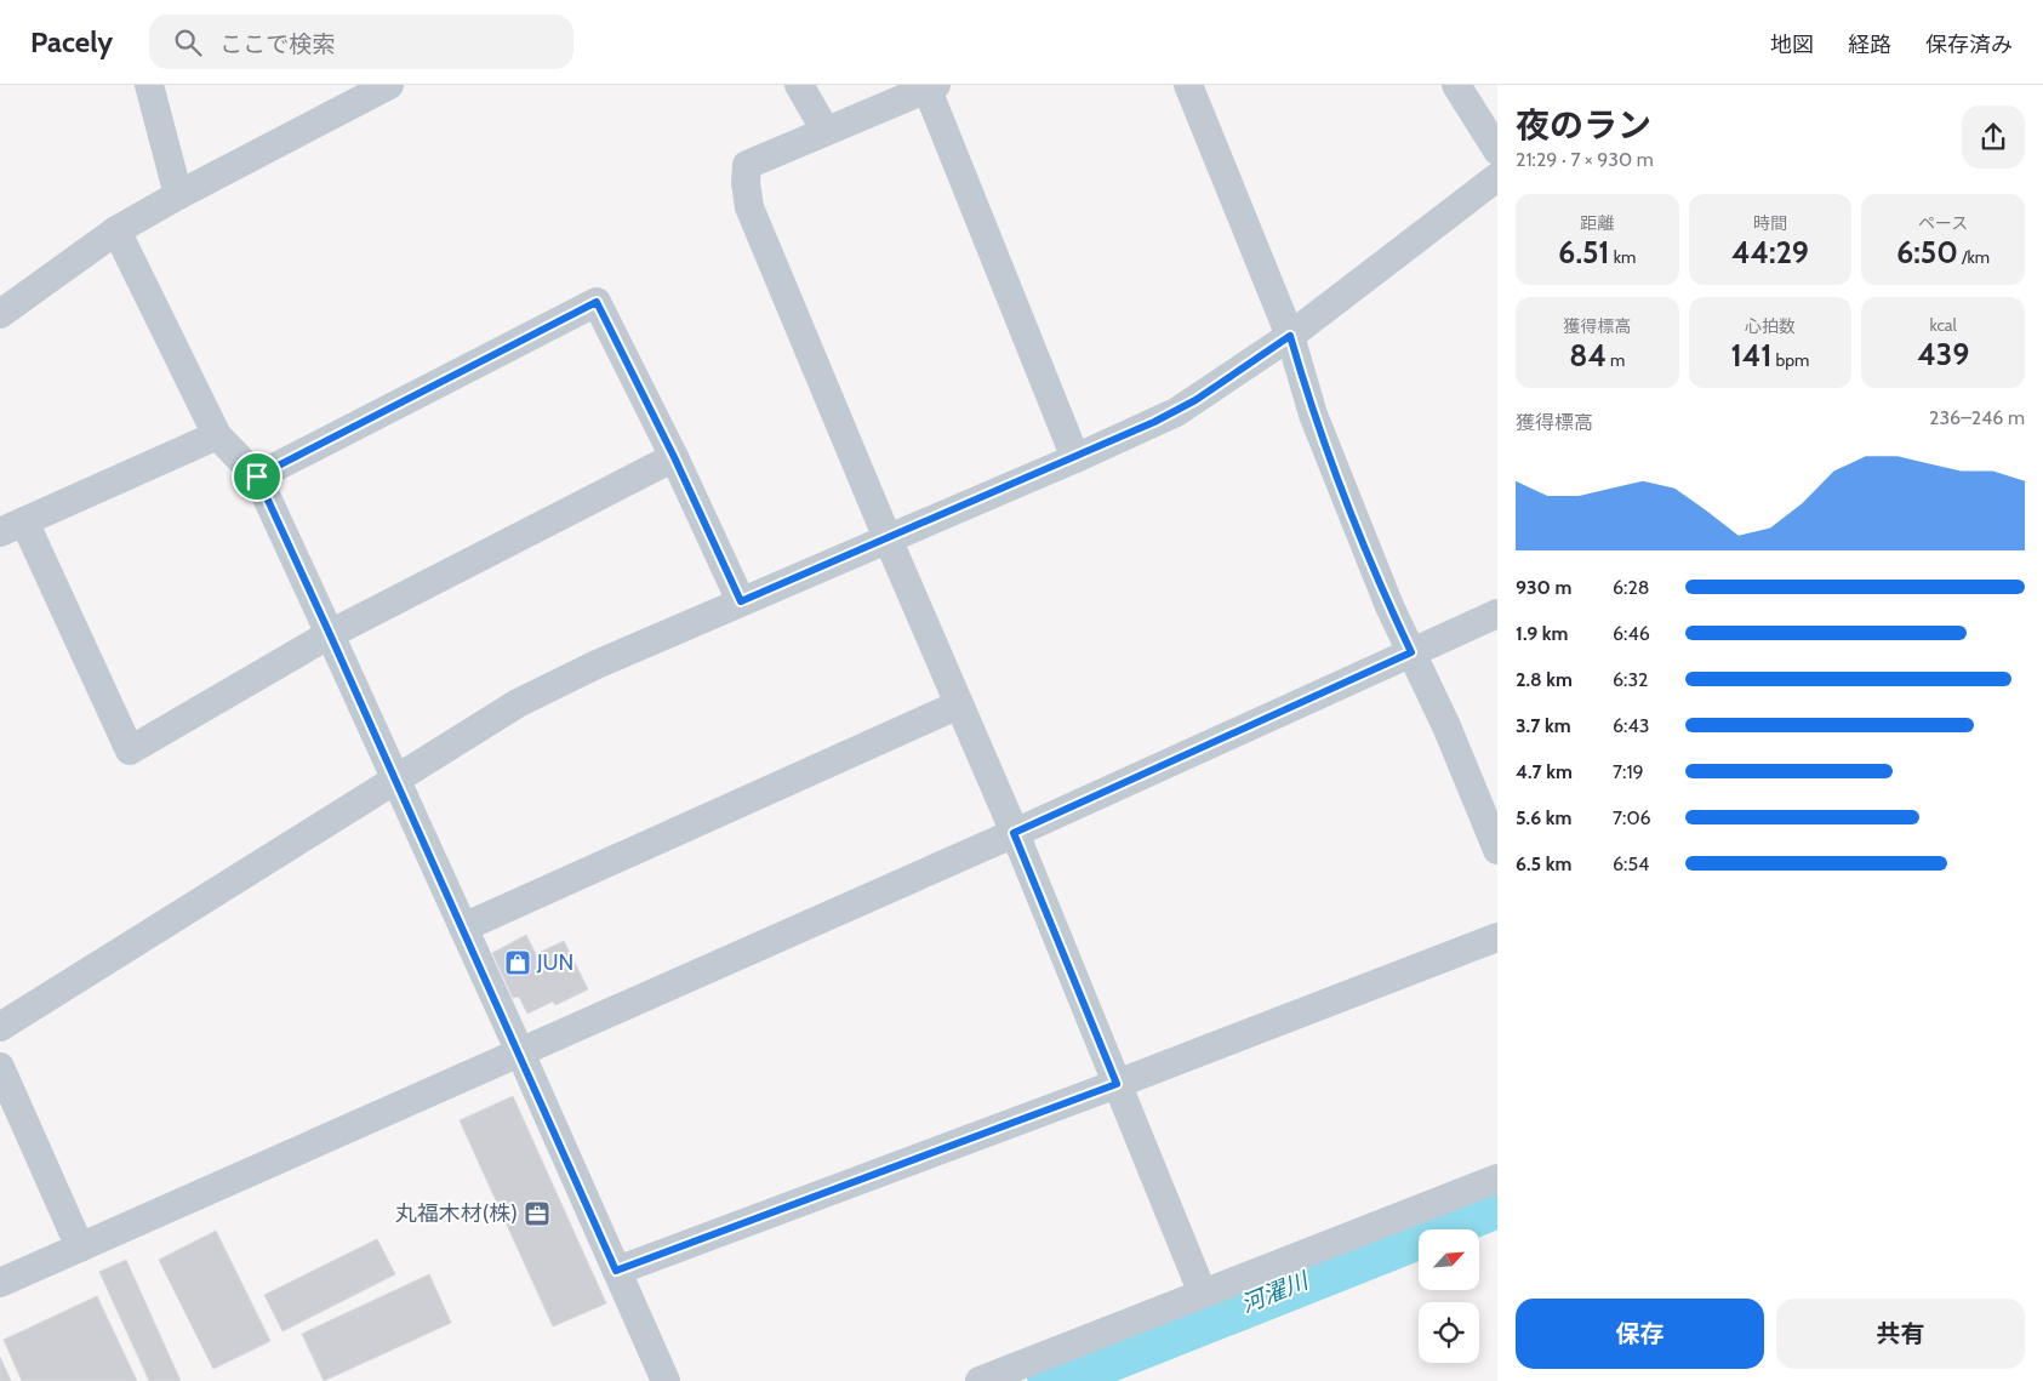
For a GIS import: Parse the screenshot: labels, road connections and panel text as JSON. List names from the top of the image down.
{
  "water": ["河濯川"],
  "places": {
    "shop": ["JUN"],
    "office": ["丸福木材(株)"]
  },
  "north": "top right",
  "page": {
    "header": "Pacely",
    "search": "ここで検索",
    "nav": ["地図", "経路", "保存済み"],
    "heading": ["夜のラン", "21:29 · 7 × 930 m"],
    "stats": [
      ["距離", "6.51 km"],
      ["時間", "44:29"],
      ["ペース", "6:50 /km"],
      ["獲得標高", "84 m"],
      ["心拍数", "141 bpm"],
      ["kcal", "439"]
    ],
    "chart": ["獲得標高", "236–246 m"],
    "list": [
      {
        "name": "930 m",
        "note": "6:28"
      },
      {
        "name": "1.9 km",
        "note": "6:46"
      },
      {
        "name": "2.8 km",
        "note": "6:32"
      },
      {
        "name": "3.7 km",
        "note": "6:43"
      },
      {
        "name": "4.7 km",
        "note": "7:19"
      },
      {
        "name": "5.6 km",
        "note": "7:06"
      },
      {
        "name": "6.5 km",
        "note": "6:54"
      }
    ],
    "buttons": ["保存", "共有"]
  }
}
